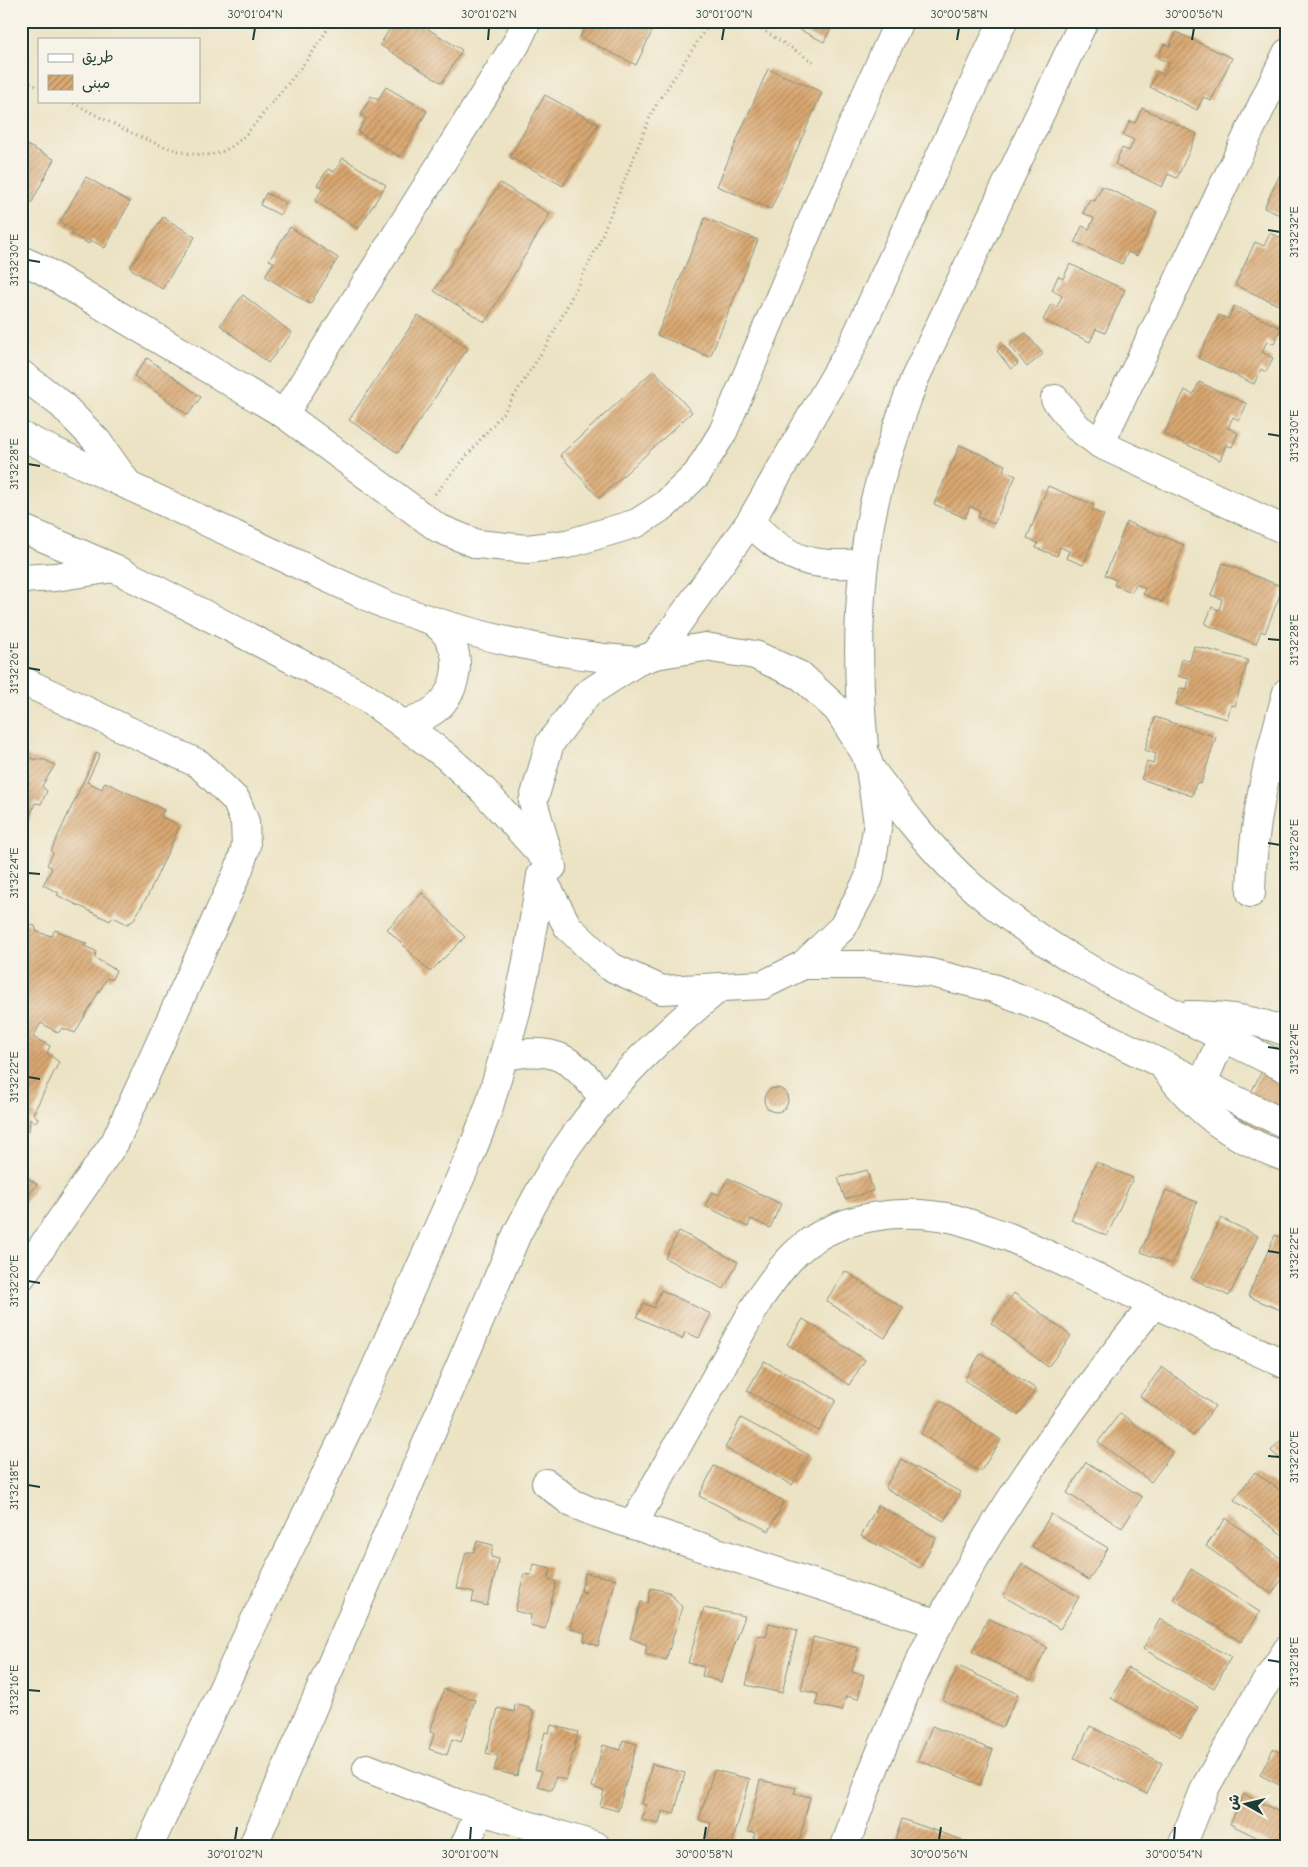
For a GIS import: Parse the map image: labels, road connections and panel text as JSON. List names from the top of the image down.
{
  "legend": ["طريق", "مبنى"],
  "north": "left",
  "coordinates": [
    "30°01'04\"N",
    "30°01'02\"N",
    "30°01'00\"N",
    "30°00'58\"N",
    "30°00'56\"N",
    "31°32'32\"E",
    "31°32'30\"E",
    "31°32'28\"E",
    "31°32'26\"E",
    "31°32'24\"E",
    "31°32'22\"E",
    "31°32'20\"E",
    "31°32'18\"E",
    "31°32'16\"E",
    "30°00'54\"N"
  ]
}
